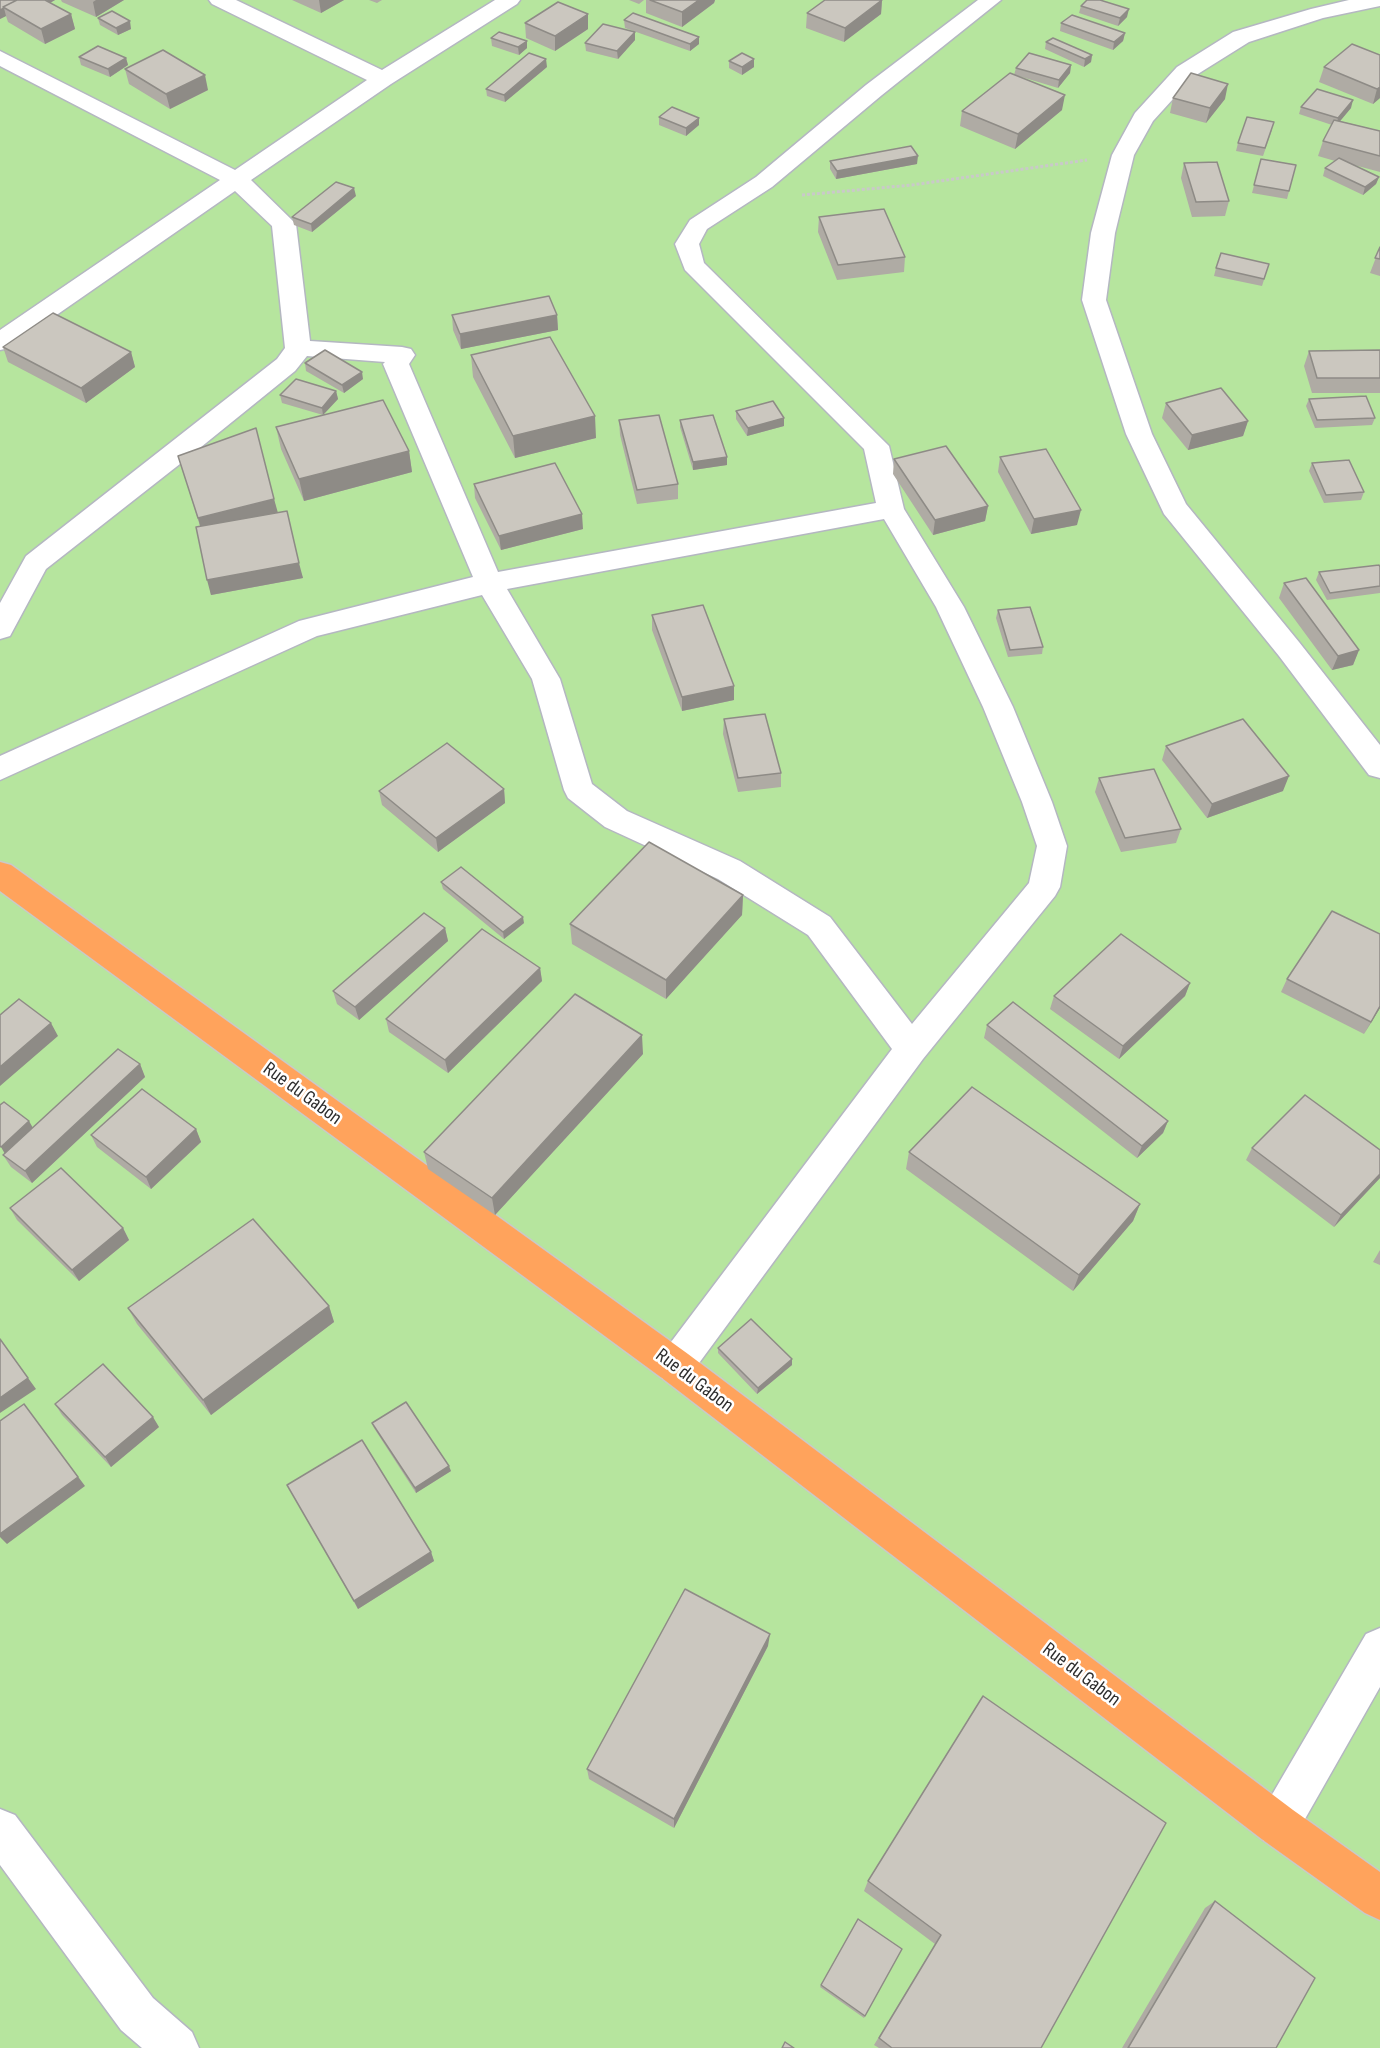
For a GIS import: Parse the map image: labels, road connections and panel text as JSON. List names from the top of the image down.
{
  "streets": {
    "highway": ["Rue du Gabon"]
  }
}
